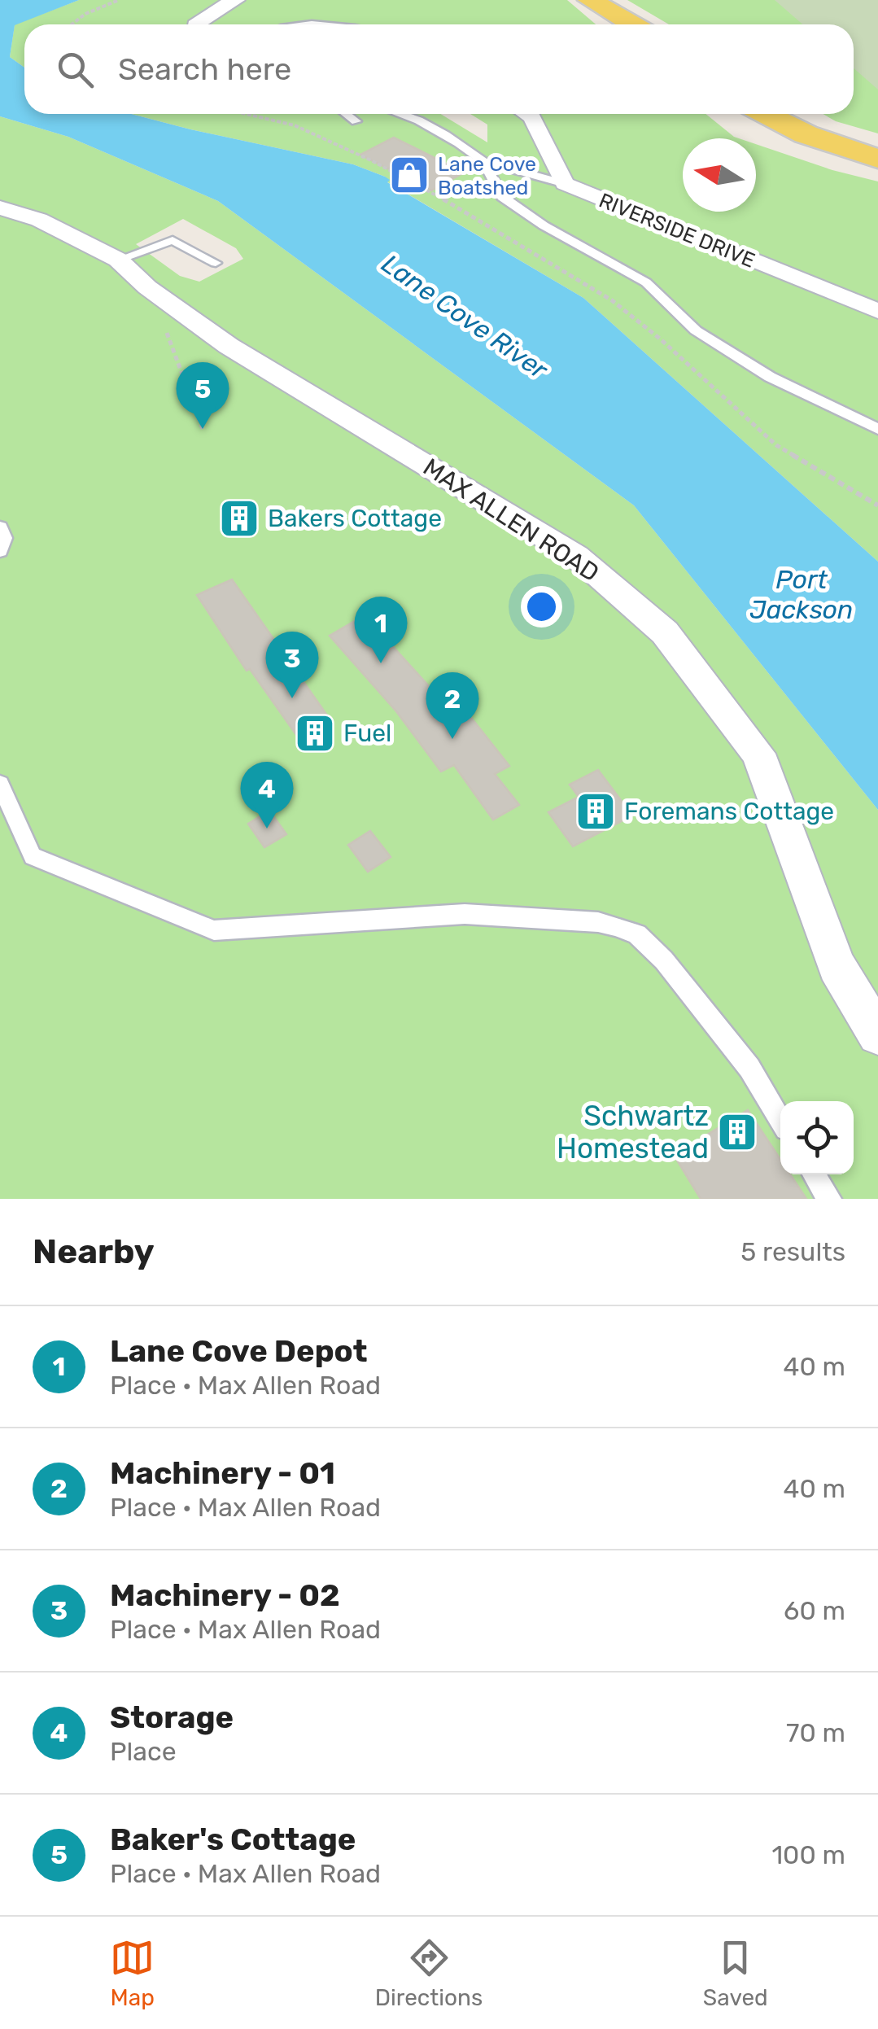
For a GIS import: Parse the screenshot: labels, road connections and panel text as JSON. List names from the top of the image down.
{
  "streets": {
    "street": ["RIVERSIDE DRIVE", "MAX ALLEN ROAD"]
  },
  "water": ["Lane Cove River", "Port Jackson"],
  "places": {
    "shop": ["Lane Cove Boatshed"],
    "building": [
      "Bakers Cottage",
      "Fuel",
      "Foremans Cottage",
      "Schwartz Homestead"
    ]
  },
  "north": "left",
  "page": {
    "search": "Search here",
    "pins": [
      "5",
      "1",
      "3",
      "2",
      "4"
    ],
    "heading": ["Nearby", "5 results"],
    "list": [
      {
        "mark": "1",
        "name": "Lane Cove Depot",
        "note": "Place · Max Allen Road",
        "value": "40 m"
      },
      {
        "mark": "2",
        "name": "Machinery - 01",
        "note": "Place · Max Allen Road",
        "value": "40 m"
      },
      {
        "mark": "3",
        "name": "Machinery - 02",
        "note": "Place · Max Allen Road",
        "value": "60 m"
      },
      {
        "mark": "4",
        "name": "Storage",
        "note": "Place",
        "value": "70 m"
      },
      {
        "mark": "5",
        "name": "Baker's Cottage",
        "note": "Place · Max Allen Road",
        "value": "100 m"
      }
    ],
    "nav": ["Map", "Directions", "Saved"]
  }
}
